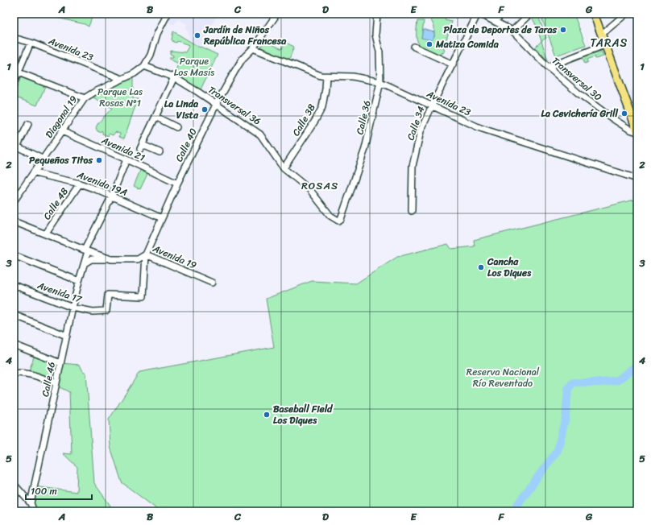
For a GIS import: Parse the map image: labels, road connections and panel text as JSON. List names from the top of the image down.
{
  "streets": {
    "street": [
      "Avenida 23",
      "Transversal 30",
      "Transversal 36",
      "Diagonal 19",
      "Calle 36",
      "Calle 38",
      "Calle 34",
      "Calle 40",
      "Avenida 21",
      "Avenida 19A",
      "Calle 48",
      "Avenida 19",
      "Avenida 17",
      "Calle 46"
    ]
  },
  "crossings": [
    ["Avenida 23", "Diagonal 19"],
    ["Avenida 23", "Calle 36"],
    ["Avenida 23", "Calle 38"],
    ["Avenida 23", "Calle 34"],
    ["Avenida 23", "Calle 40"],
    ["Transversal 30", "Calle 34"],
    ["Transversal 36", "Diagonal 19"],
    ["Transversal 36", "Calle 36"],
    ["Transversal 36", "Calle 38"],
    ["Transversal 36", "Calle 40"],
    ["Diagonal 19", "Avenida 21"],
    ["Diagonal 19", "Avenida 19A"],
    ["Calle 40", "Avenida 21"],
    ["Calle 40", "Avenida 19A"],
    ["Calle 40", "Avenida 19"],
    ["Calle 40", "Avenida 17"],
    ["Avenida 21", "Calle 46"],
    ["Avenida 19A", "Calle 48"],
    ["Avenida 19A", "Calle 46"],
    ["Calle 48", "Avenida 19"],
    ["Avenida 19", "Calle 46"],
    ["Avenida 17", "Calle 46"]
  ],
  "districts": ["TARAS", "ROSAS"],
  "parks": ["Parque Los Masís", "Parque Las Rosas Nº1", "Reserva Nacional Río Reventado"],
  "places": [
    "Plaza de Deportes de Taras",
    "Jardín de Niños República Francesa",
    "Matiza Comida",
    "La Linda Vista",
    "La Cevichería Grill",
    "Pequeños Titos",
    "Cancha Los Diques",
    "Baseball Field Los Diques"
  ],
  "scale_bar": "100 m",
  "grid": {
    "columns": [
      "A",
      "B",
      "C",
      "D",
      "E",
      "F",
      "G"
    ],
    "rows": [
      "1",
      "2",
      "3",
      "4",
      "5"
    ]
  }
}
